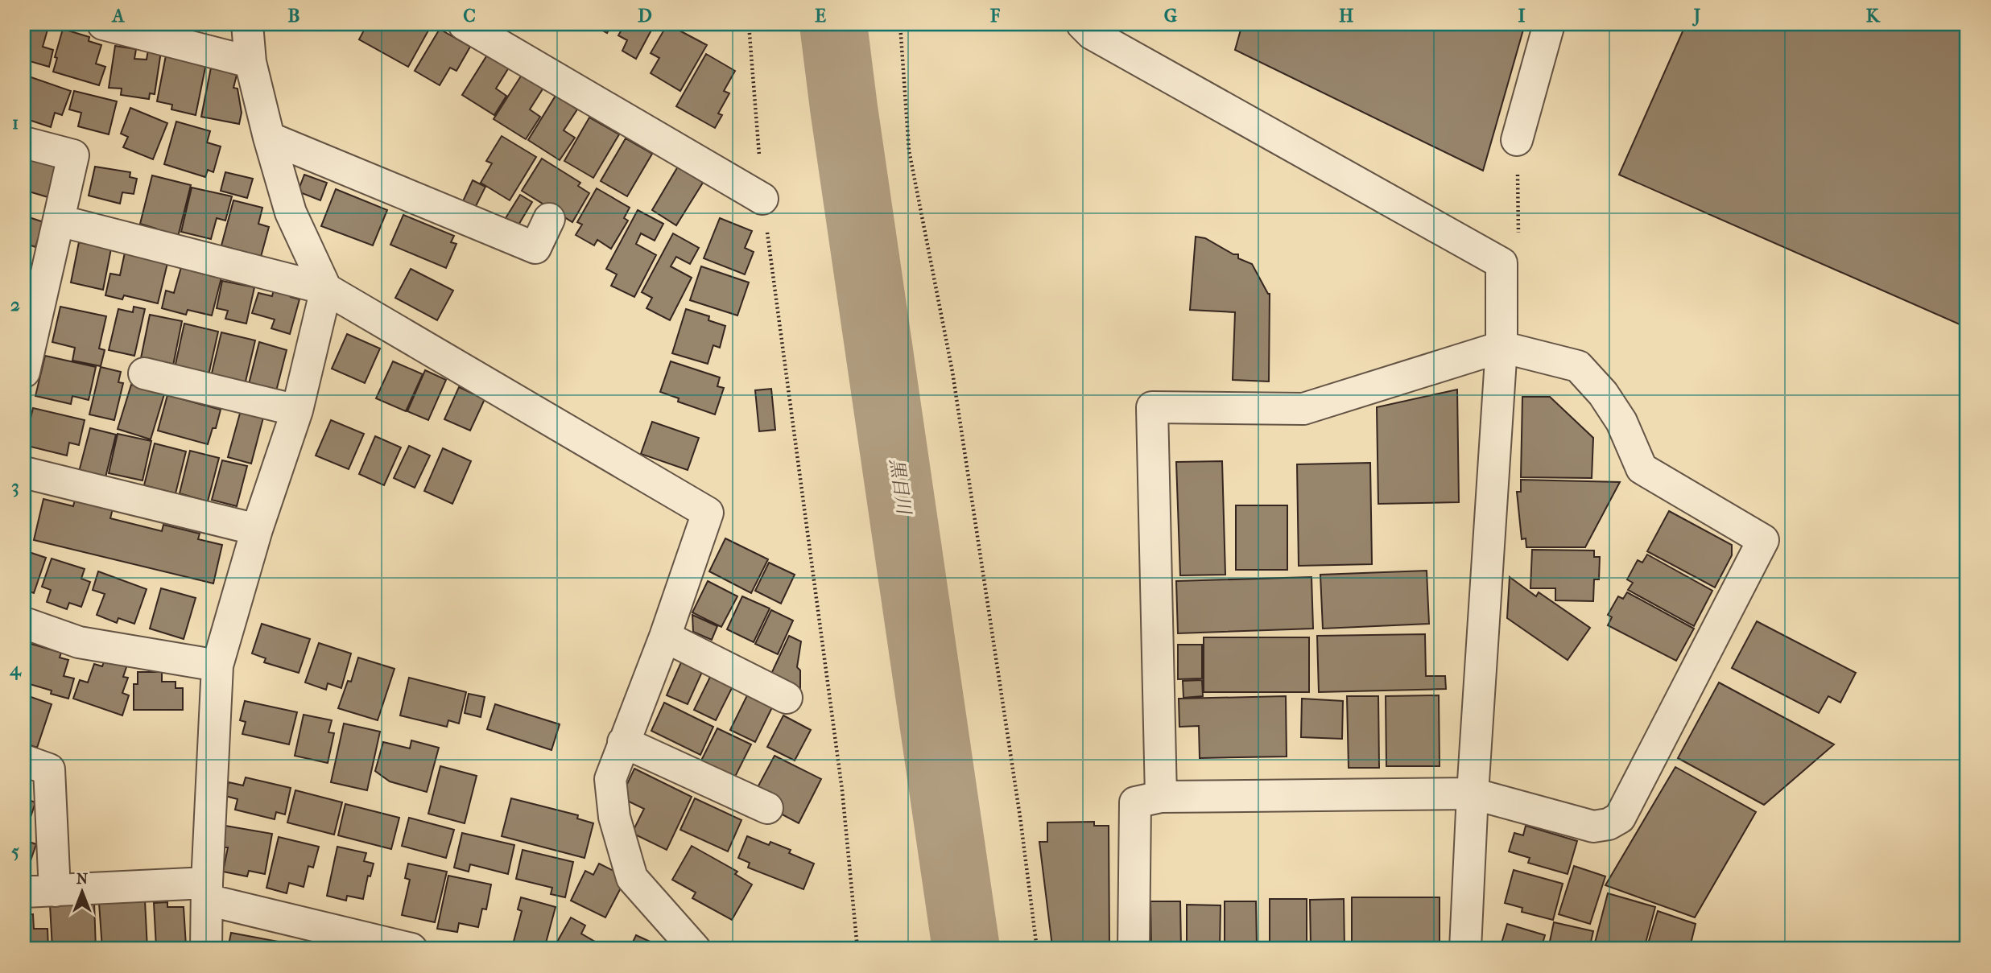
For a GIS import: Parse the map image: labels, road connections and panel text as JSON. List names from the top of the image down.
{
  "water": ["黒目川"],
  "north": "top",
  "grid": {
    "columns": [
      "A",
      "B",
      "C",
      "D",
      "E",
      "F",
      "G",
      "H",
      "I",
      "J",
      "K"
    ],
    "rows": [
      "1",
      "2",
      "3",
      "4",
      "5"
    ]
  }
}
